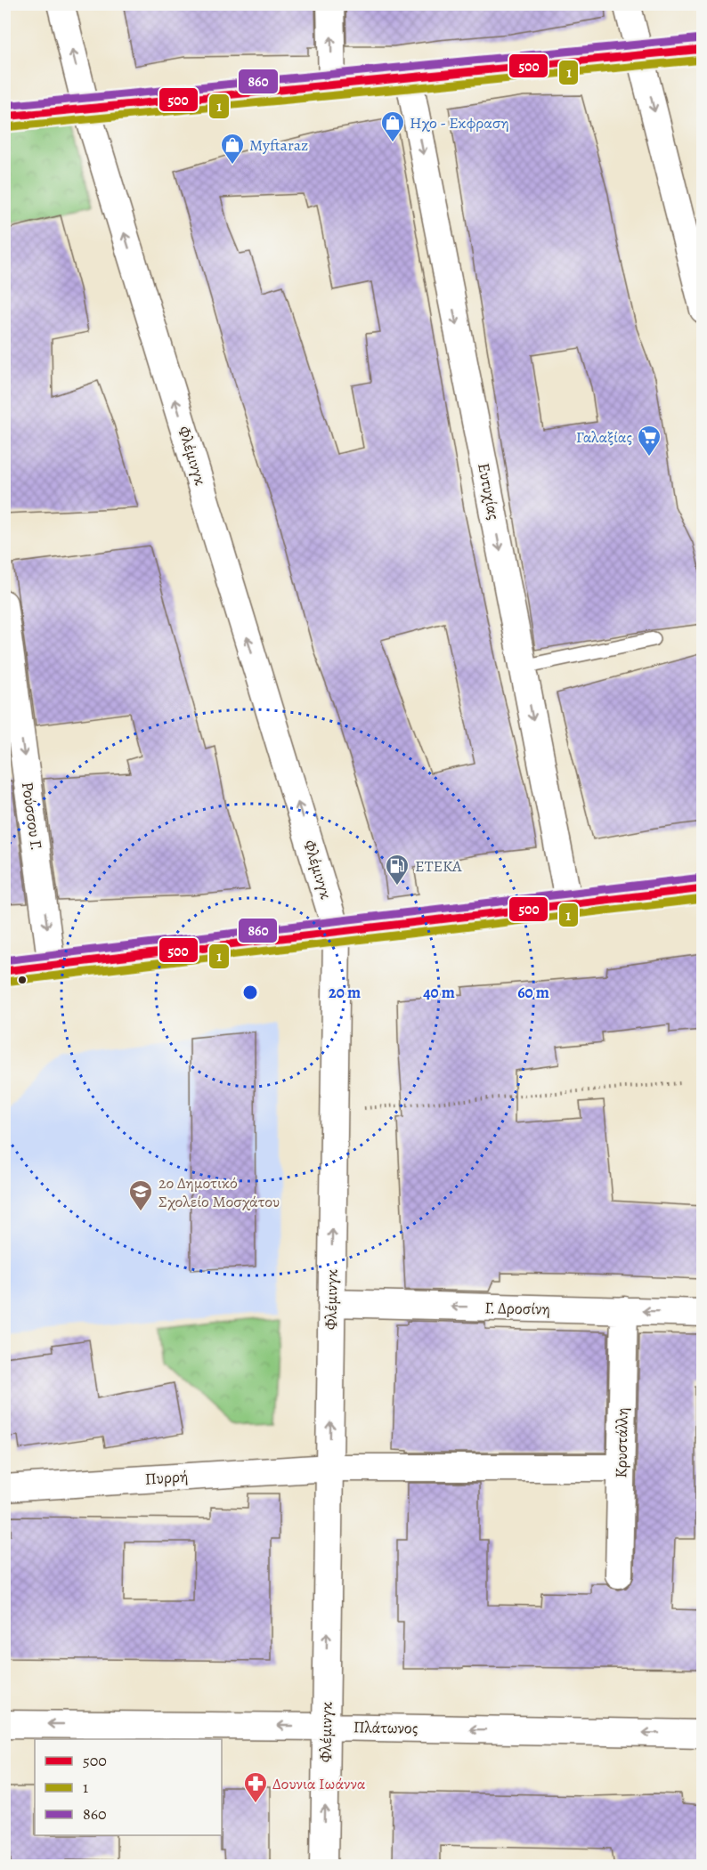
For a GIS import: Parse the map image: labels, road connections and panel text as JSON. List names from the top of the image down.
{
  "streets": {
    "street": [
      "Φλέμινγκ",
      "Ευτυχίας",
      "Ρούσσου Γ.",
      "Γ. Δροσίνη",
      "Κρυστάλλη",
      "Πυρρή",
      "Πλάτωνος"
    ]
  },
  "crossings": [
    ["Φλέμινγκ", "Γ. Δροσίνη"],
    ["Φλέμινγκ", "Πυρρή"],
    ["Φλέμινγκ", "Πλάτωνος"],
    ["Γ. Δροσίνη", "Κρυστάλλη"],
    ["Κρυστάλλη", "Πυρρή"]
  ],
  "one_way": [
    "Φλέμινγκ",
    "Ευτυχίας",
    "Ρούσσου Γ.",
    "Γ. Δροσίνη",
    "Πλάτωνος"
  ],
  "places": {
    "shop": ["Ηχο - Εκφραση", "Myftaraz"],
    "supermarket": ["Γαλαξίας"],
    "fuel station": ["ΕΤΕΚΑ"],
    "school or university": ["2ο Δημοτικό Σχολείο Μοσχάτου"],
    "pharmacy": ["Δουνια Ιωάννα"]
  },
  "lines": ["transit line 860", "transit line 500", "transit line 1"],
  "legend": ["500", "1", "860"],
  "rings": ["20 m", "40 m", "60 m"]
}
